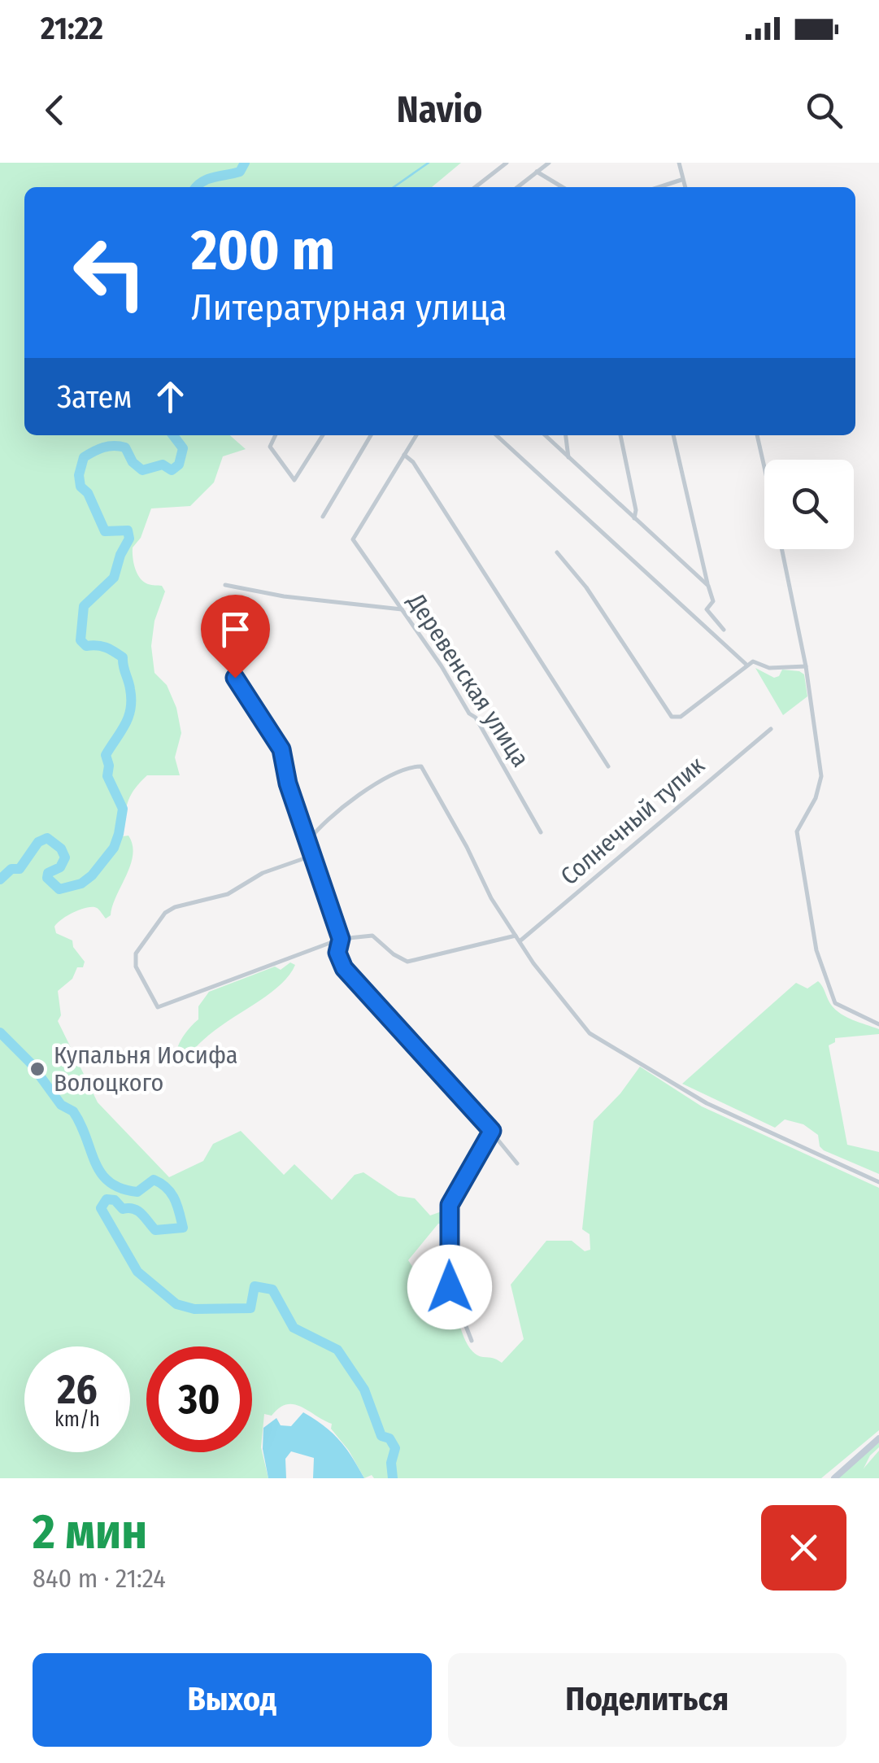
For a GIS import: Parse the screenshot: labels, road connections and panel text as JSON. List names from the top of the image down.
{
  "streets": {
    "street": ["Деревенская улица", "Солнечный тупик"]
  },
  "places": ["Купальня Иосифа Волоцкого"],
  "page": {
    "status": "21:22",
    "header": "Navio",
    "turn": ["200 m", "Литературная улица"],
    "then": "Затем",
    "speed": "26 km/h",
    "limit": "30",
    "heading": ["2 мин", "840 m · 21:24"],
    "buttons": ["Выход", "Поделиться"]
  }
}
